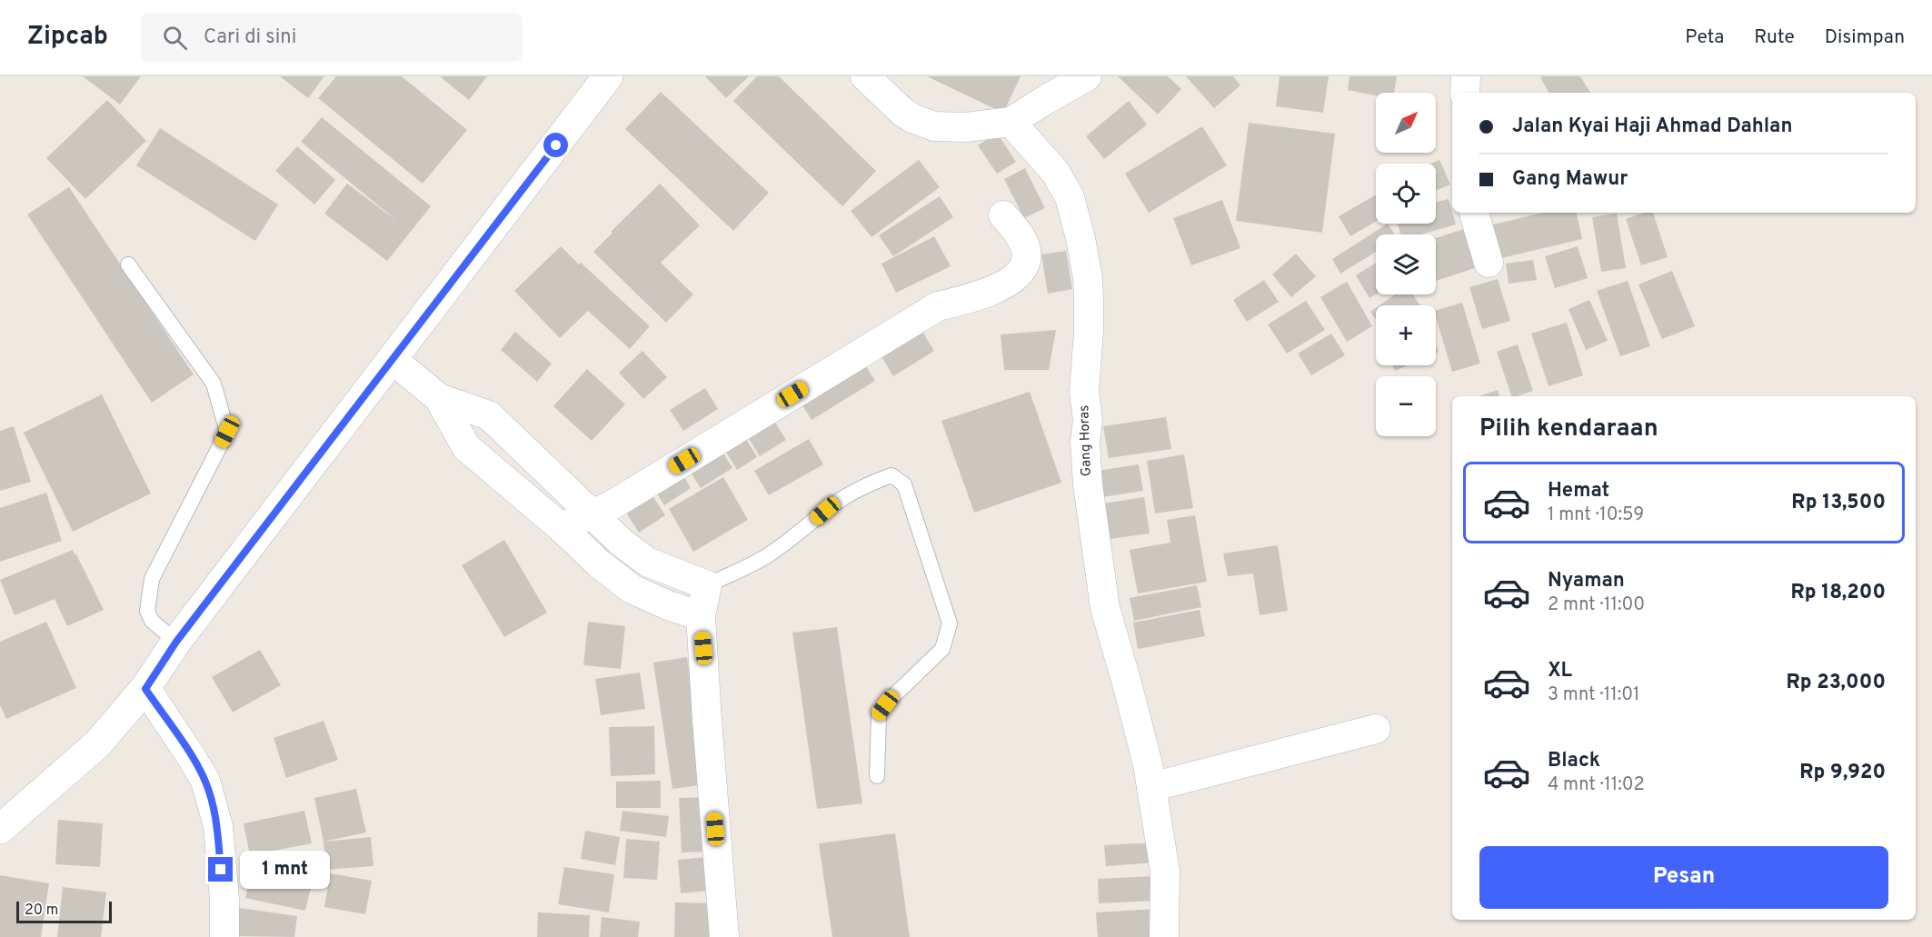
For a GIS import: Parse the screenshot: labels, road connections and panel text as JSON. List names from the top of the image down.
{
  "streets": {
    "street": ["Gang Horas"]
  },
  "scale_bar": "20 m",
  "north": "top right",
  "page": {
    "header": "Zipcab",
    "search": "Cari di sini",
    "nav": ["Peta", "Rute", "Disimpan"],
    "map_buttons": ["+", "−"],
    "banner": ["Jalan Kyai Haji Ahmad Dahlan", "Gang Mawur"],
    "heading": "Pilih kendaraan",
    "list": [
      {
        "name": "Hemat",
        "note": "1 mnt · 10:59",
        "value": "Rp 13,500"
      },
      {
        "name": "Nyaman",
        "note": "2 mnt · 11:00",
        "value": "Rp 18,200"
      },
      {
        "name": "XL",
        "note": "3 mnt · 11:01",
        "value": "Rp 23,000"
      },
      {
        "name": "Black",
        "note": "4 mnt · 11:02",
        "value": "Rp 9,920"
      }
    ],
    "buttons": "Pesan",
    "bubble": "1 mnt",
    "scale": "20 m"
  }
}
